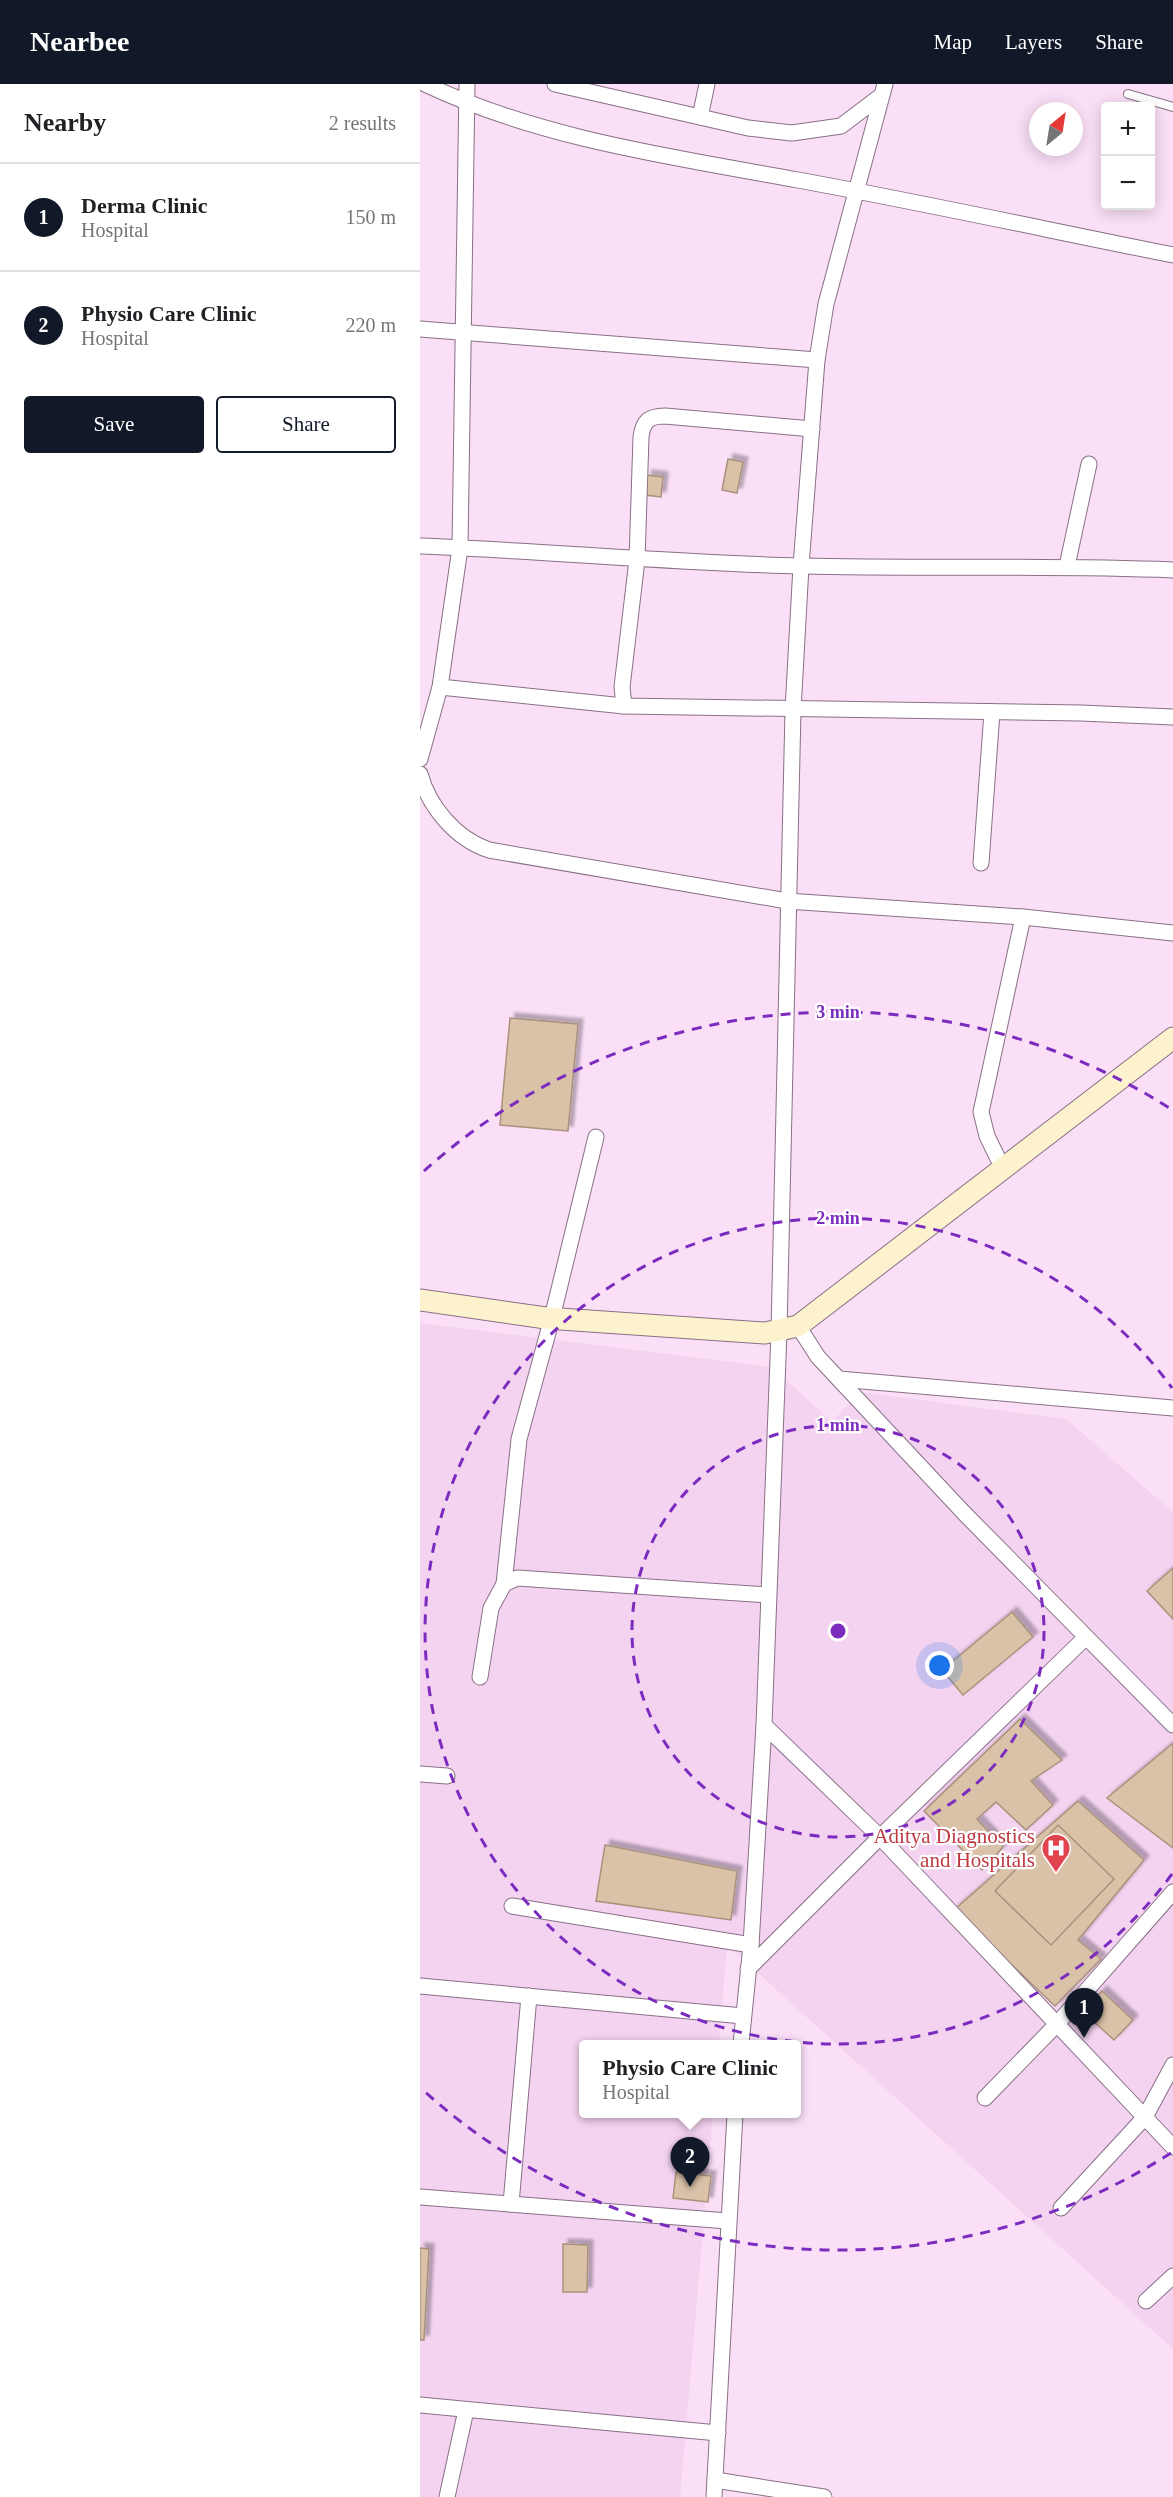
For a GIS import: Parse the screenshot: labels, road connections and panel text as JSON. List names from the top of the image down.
{
  "places": {
    "hospital": ["Aditya Diagnostics and Hospitals"]
  },
  "north": "top right",
  "page": {
    "header": "Nearbee",
    "nav": ["Map", "Layers", "Share"],
    "heading": ["Nearby", "2 results"],
    "map_buttons": ["+", "−"],
    "list": [
      {
        "mark": "1",
        "name": "Derma Clinic",
        "note": "Hospital",
        "value": "150 m"
      },
      {
        "mark": "2",
        "name": "Physio Care Clinic",
        "note": "Hospital",
        "value": "220 m"
      }
    ],
    "buttons": ["Save", "Share"],
    "pins": ["1", "2"],
    "popup": ["Physio Care Clinic", "Hospital"]
  },
  "rings": ["3 min", "2 min", "1 min"]
}
